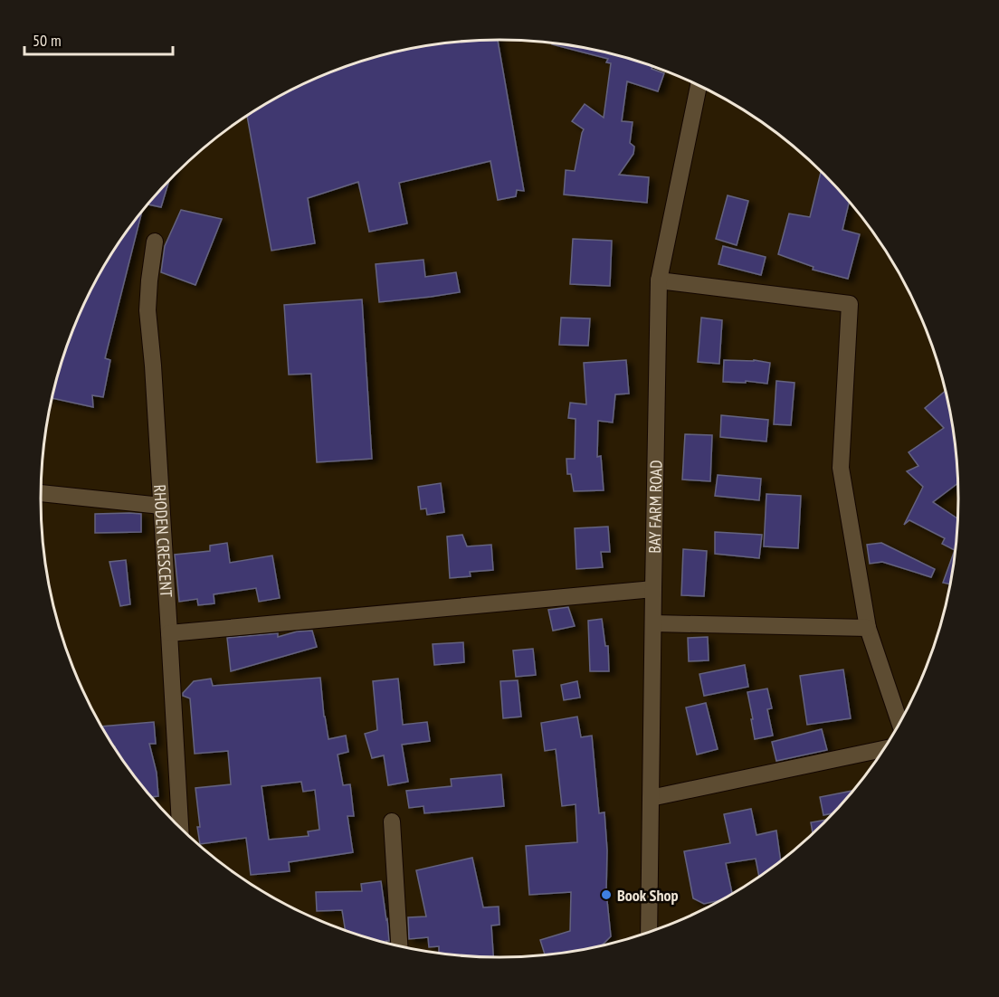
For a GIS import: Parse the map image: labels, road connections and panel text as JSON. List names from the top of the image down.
{
  "streets": {
    "street": ["BAY FARM ROAD", "RHODEN CRESCENT"]
  },
  "places": ["Book Shop"],
  "scale_bar": "50 m"
}
